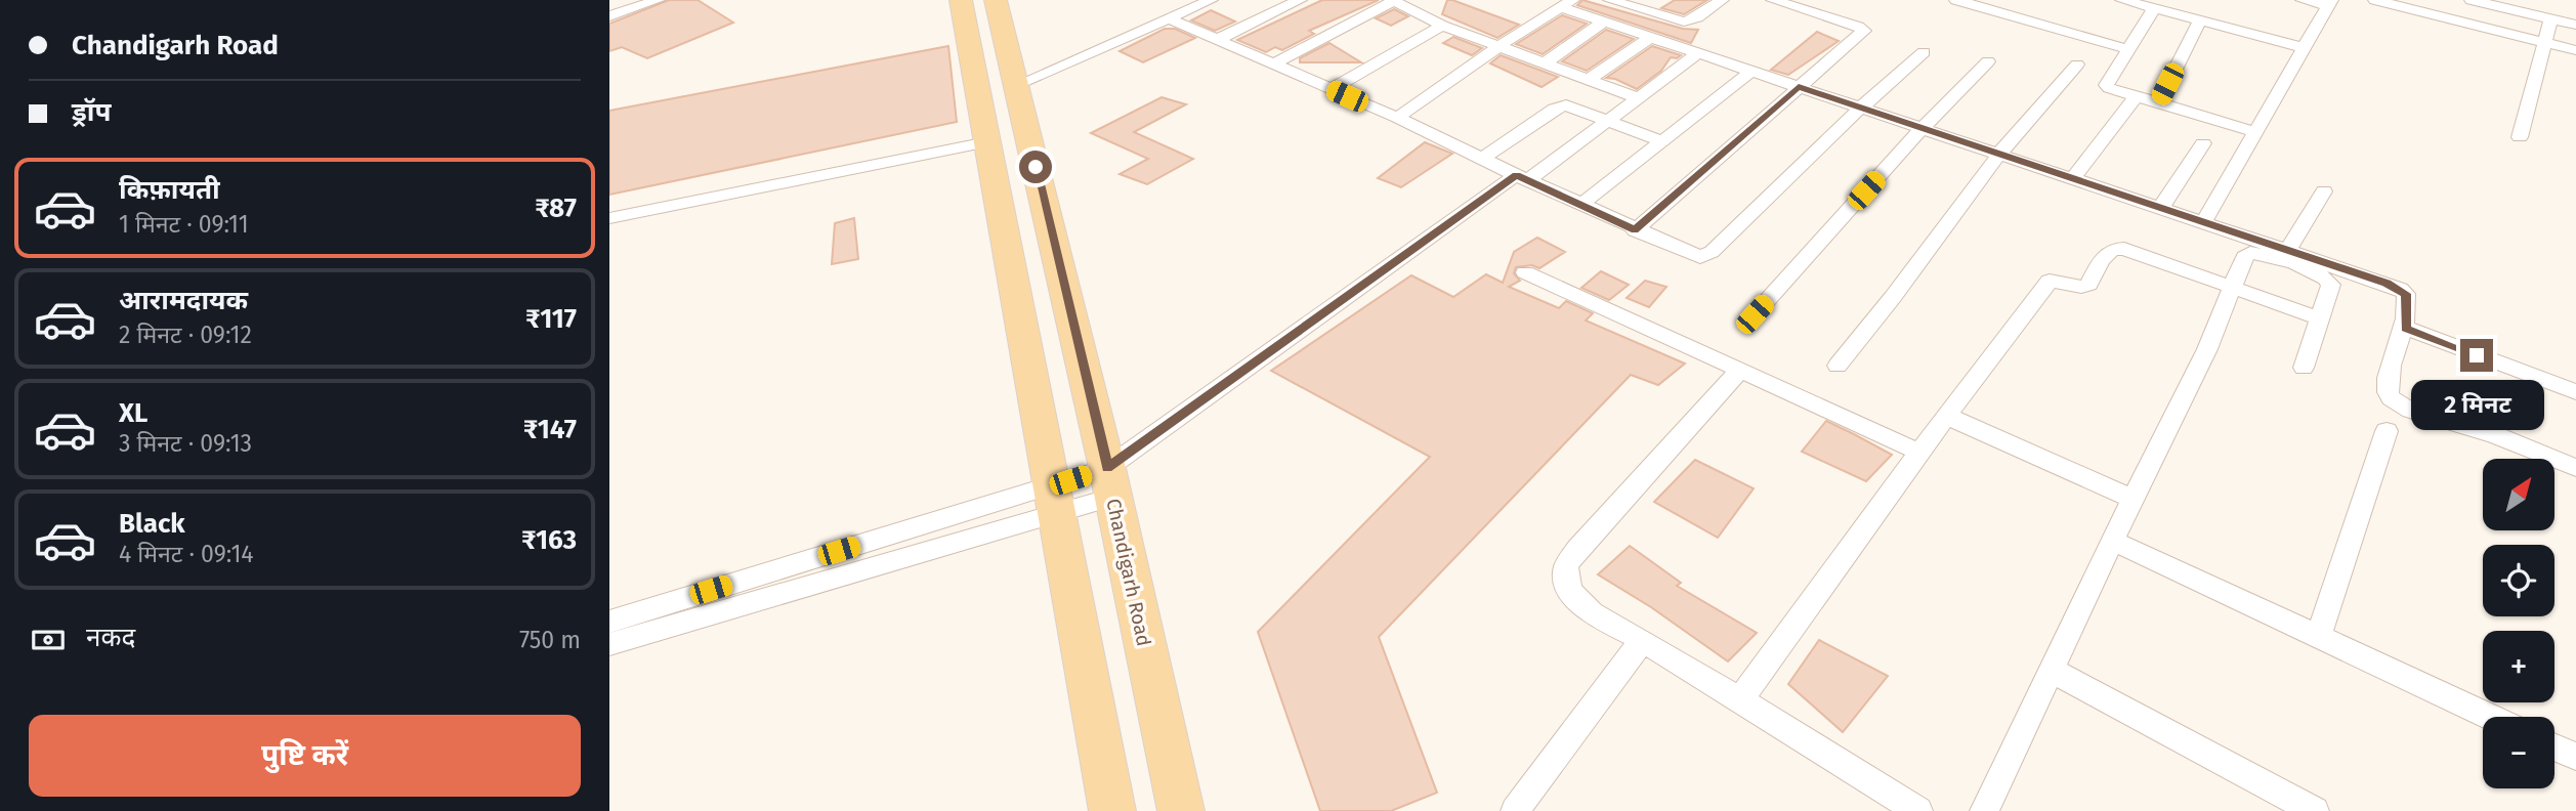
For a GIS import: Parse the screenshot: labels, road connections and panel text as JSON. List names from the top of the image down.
{
  "streets": {
    "main road": ["Chandigarh Road"]
  },
  "north": "top right",
  "page": {
    "banner": ["Chandigarh Road", "ड्रॉप"],
    "list": [
      {
        "name": "किफ़ायती",
        "note": "1 मिनट · 09:11",
        "value": "₹87"
      },
      {
        "name": "आरामदायक",
        "note": "2 मिनट · 09:12",
        "value": "₹117"
      },
      {
        "name": "XL",
        "note": "3 मिनट · 09:13",
        "value": "₹147"
      },
      {
        "name": "Black",
        "note": "4 मिनट · 09:14",
        "value": "₹163"
      }
    ],
    "bubble": "2 मिनट",
    "map_buttons": ["+", "−"],
    "pay": ["नकद", "750 m"],
    "buttons": "पुष्टि करें"
  }
}
